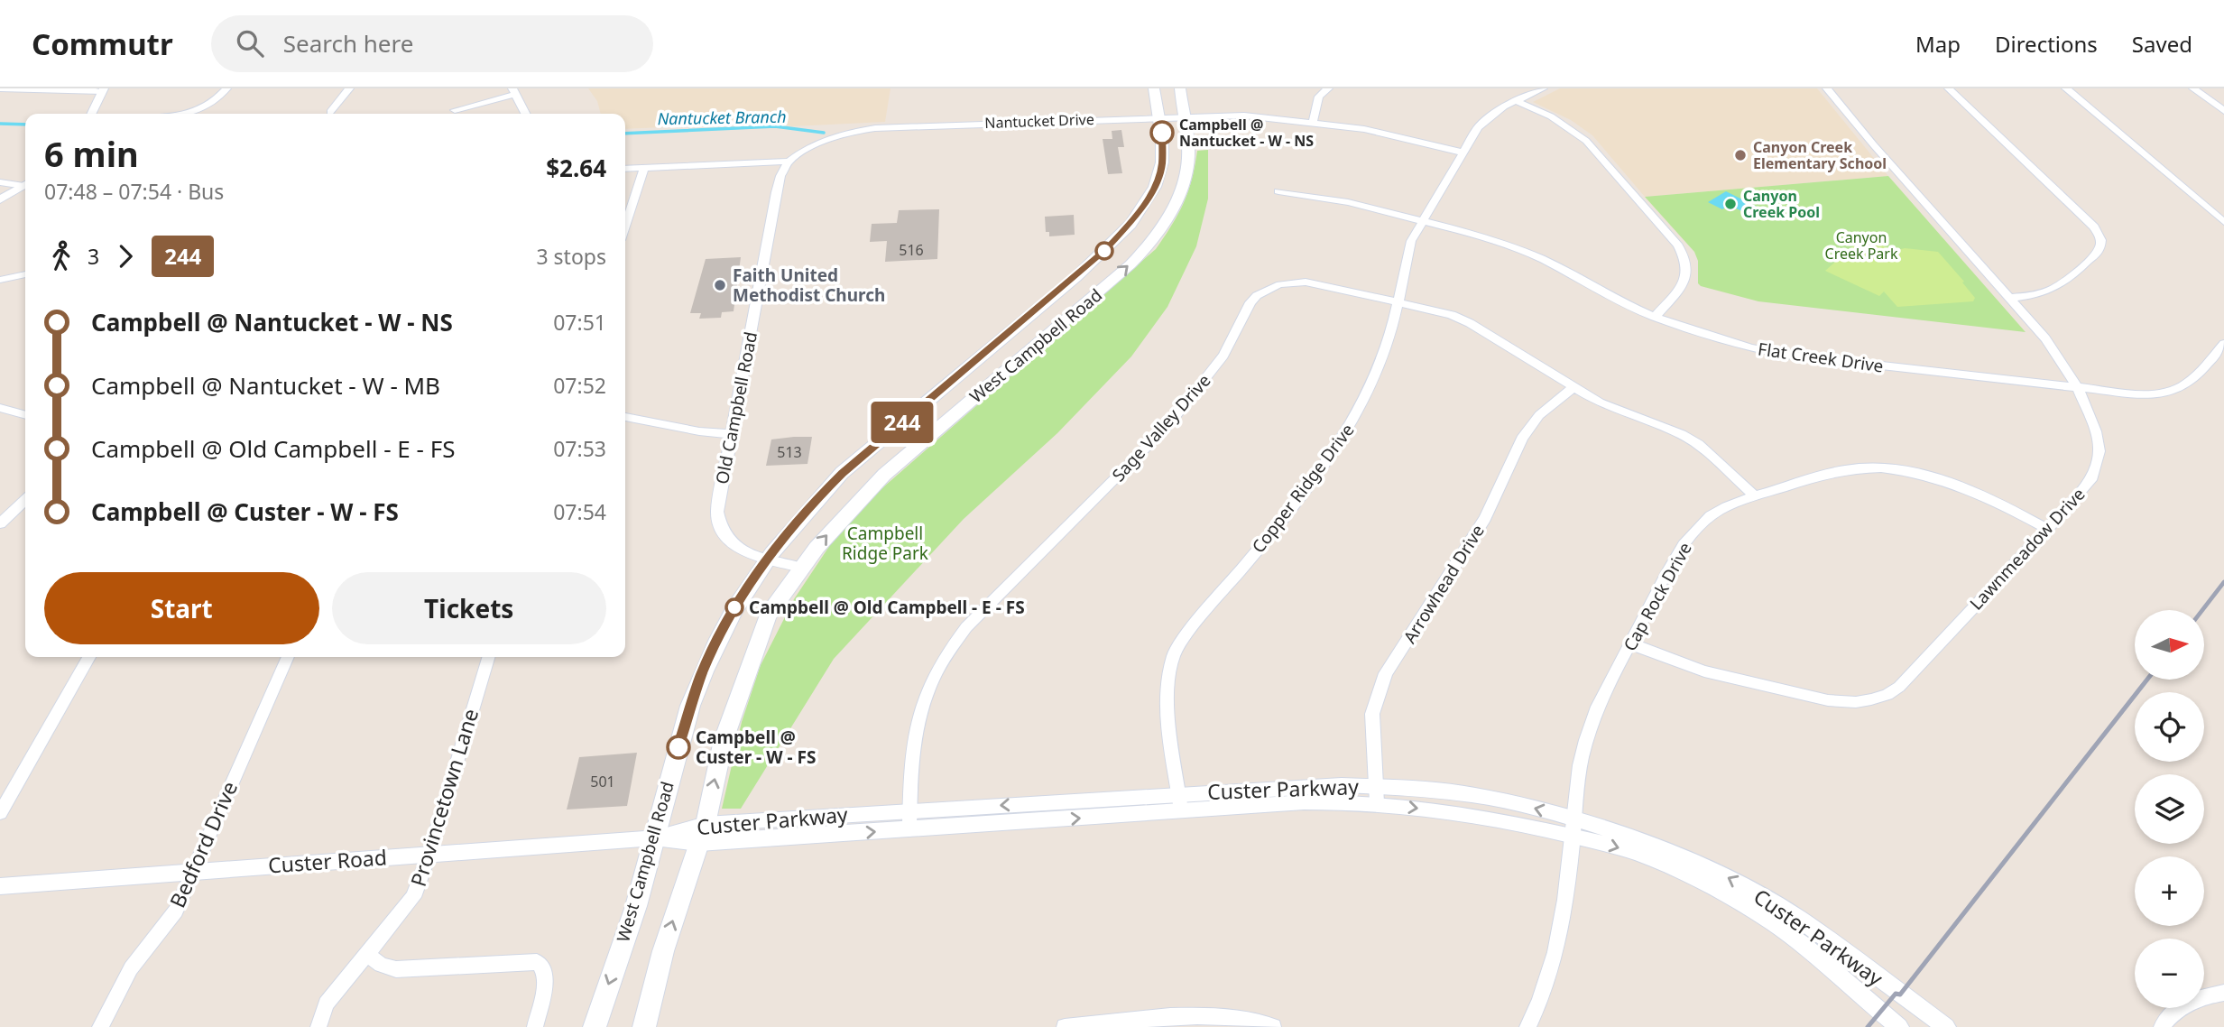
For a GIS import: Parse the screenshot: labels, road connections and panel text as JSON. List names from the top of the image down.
{
  "streets": {
    "main road": ["West Campbell Road"],
    "street": [
      "Nantucket Drive",
      "Flat Creek Drive",
      "Old Campbell Road",
      "Sage Valley Drive",
      "Copper Ridge Drive",
      "Lawnmeadow Drive",
      "Arrowhead Drive",
      "Cap Rock Drive",
      "Custer Parkway",
      "Provincetown Lane",
      "Bedford Drive",
      "Custer Road"
    ]
  },
  "crossings": [
    ["Nantucket Drive", "West Campbell Road"],
    ["Nantucket Drive", "Old Campbell Road"],
    ["Nantucket Drive", "Copper Ridge Drive"],
    ["West Campbell Road", "Old Campbell Road"],
    ["West Campbell Road", "Custer Parkway"],
    ["West Campbell Road", "Custer Road"],
    ["Flat Creek Drive", "Copper Ridge Drive"],
    ["Flat Creek Drive", "Lawnmeadow Drive"],
    ["Sage Valley Drive", "Copper Ridge Drive"],
    ["Sage Valley Drive", "Arrowhead Drive"],
    ["Sage Valley Drive", "Cap Rock Drive"],
    ["Sage Valley Drive", "Custer Parkway"],
    ["Copper Ridge Drive", "Custer Parkway"],
    ["Lawnmeadow Drive", "Cap Rock Drive"],
    ["Arrowhead Drive", "Custer Parkway"],
    ["Cap Rock Drive", "Custer Parkway"],
    ["Custer Parkway", "Custer Road"],
    ["Provincetown Lane", "Custer Road"],
    ["Bedford Drive", "Custer Road"]
  ],
  "water": ["Nantucket Branch"],
  "parks": ["Canyon Creek Park", "Campbell Ridge Park"],
  "places": [
    "Campbell @ Nantucket - W - NS",
    "Canyon Creek Elementary School",
    "Canyon Creek Pool",
    "Faith United Methodist Church",
    "Campbell @ Old Campbell - E - FS",
    "Campbell @ Custer - W - FS"
  ],
  "lines": ["bus line 244"],
  "house_numbers": ["516", "513", "501"],
  "north": "right",
  "page": {
    "header": "Commutr",
    "search": "Search here",
    "nav": ["Map", "Directions", "Saved"],
    "on_map": "244",
    "heading": ["6 min", "07:48 – 07:54 · Bus", "$2.64"],
    "legs": ["3", "244", "3 stops"],
    "list": [
      {
        "name": "Campbell @ Nantucket - W - NS",
        "value": "07:51"
      },
      {
        "name": "Campbell @ Nantucket - W - MB",
        "value": "07:52"
      },
      {
        "name": "Campbell @ Old Campbell - E - FS",
        "value": "07:53"
      },
      {
        "name": "Campbell @ Custer - W - FS",
        "value": "07:54"
      }
    ],
    "buttons": ["Start", "Tickets"],
    "map_buttons": ["+", "−"]
  }
}
